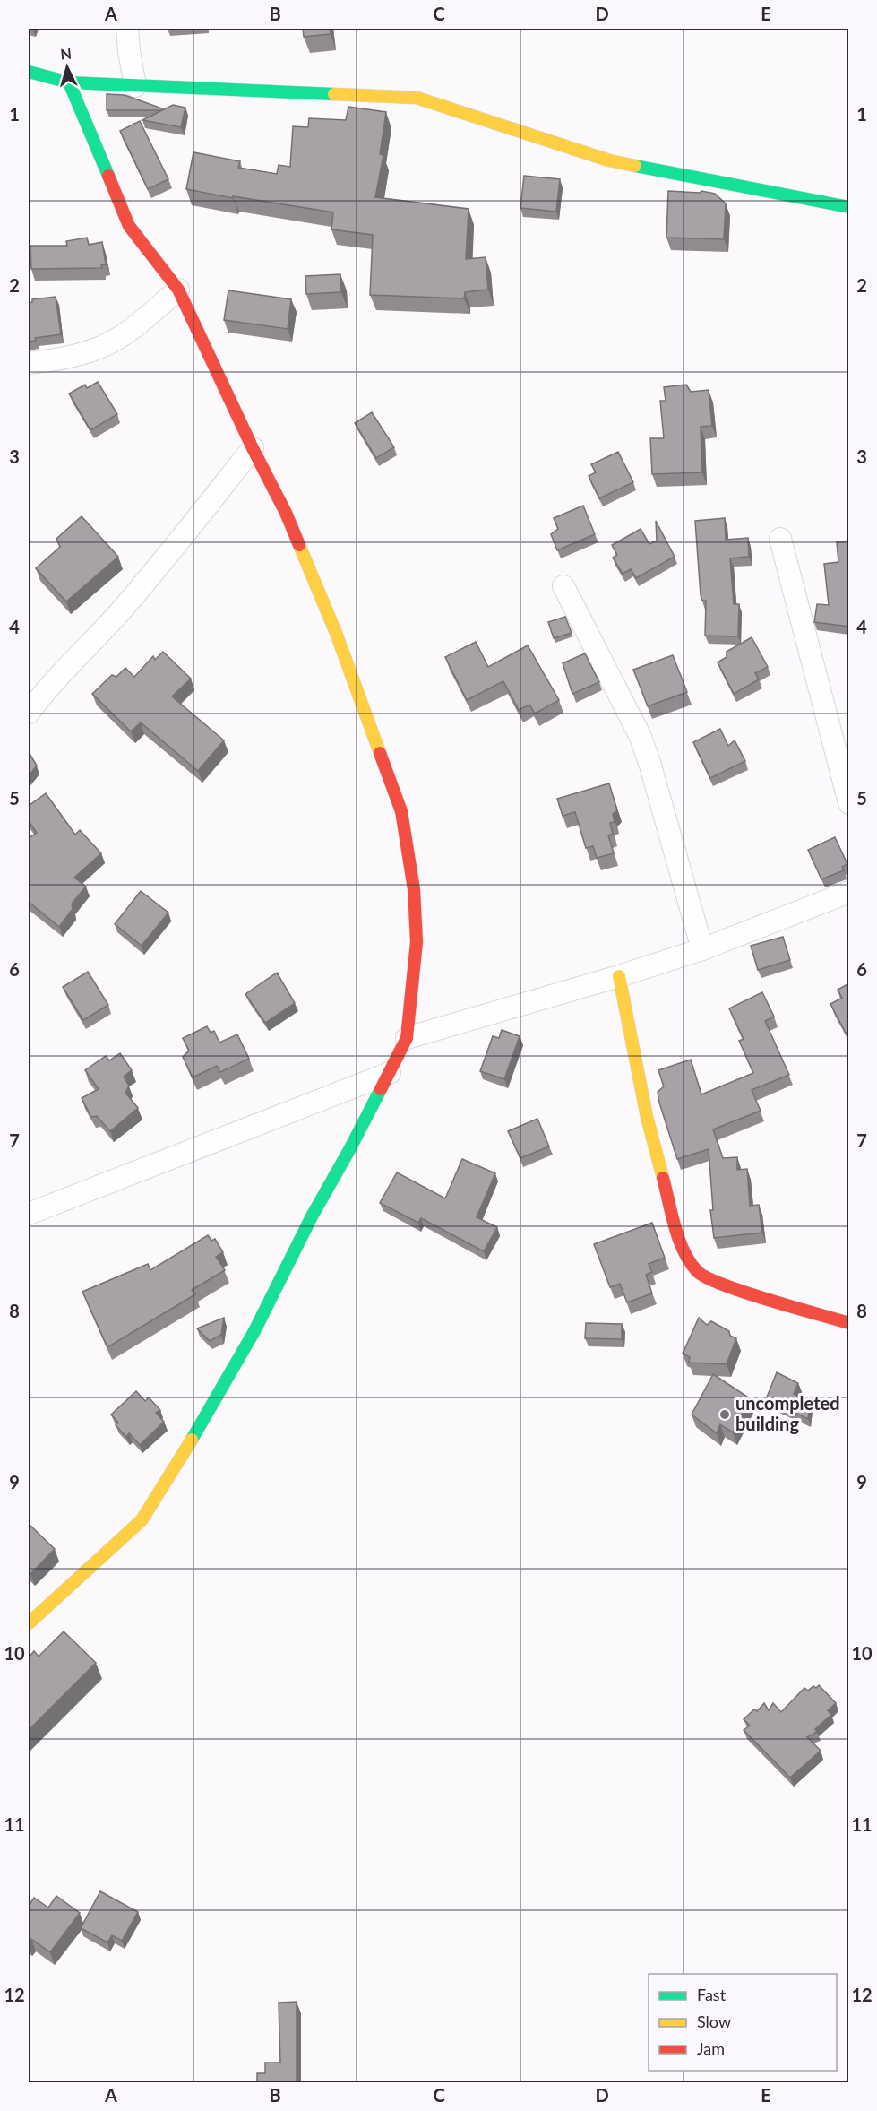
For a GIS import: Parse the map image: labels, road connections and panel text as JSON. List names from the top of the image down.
{
  "places": ["uncompleted building"],
  "legend": ["Fast", "Slow", "Jam"],
  "north": "top",
  "grid": {
    "columns": [
      "A",
      "B",
      "C",
      "D",
      "E"
    ],
    "rows": [
      "1",
      "2",
      "3",
      "4",
      "5",
      "6",
      "7",
      "8",
      "9",
      "10",
      "11",
      "12"
    ]
  }
}
